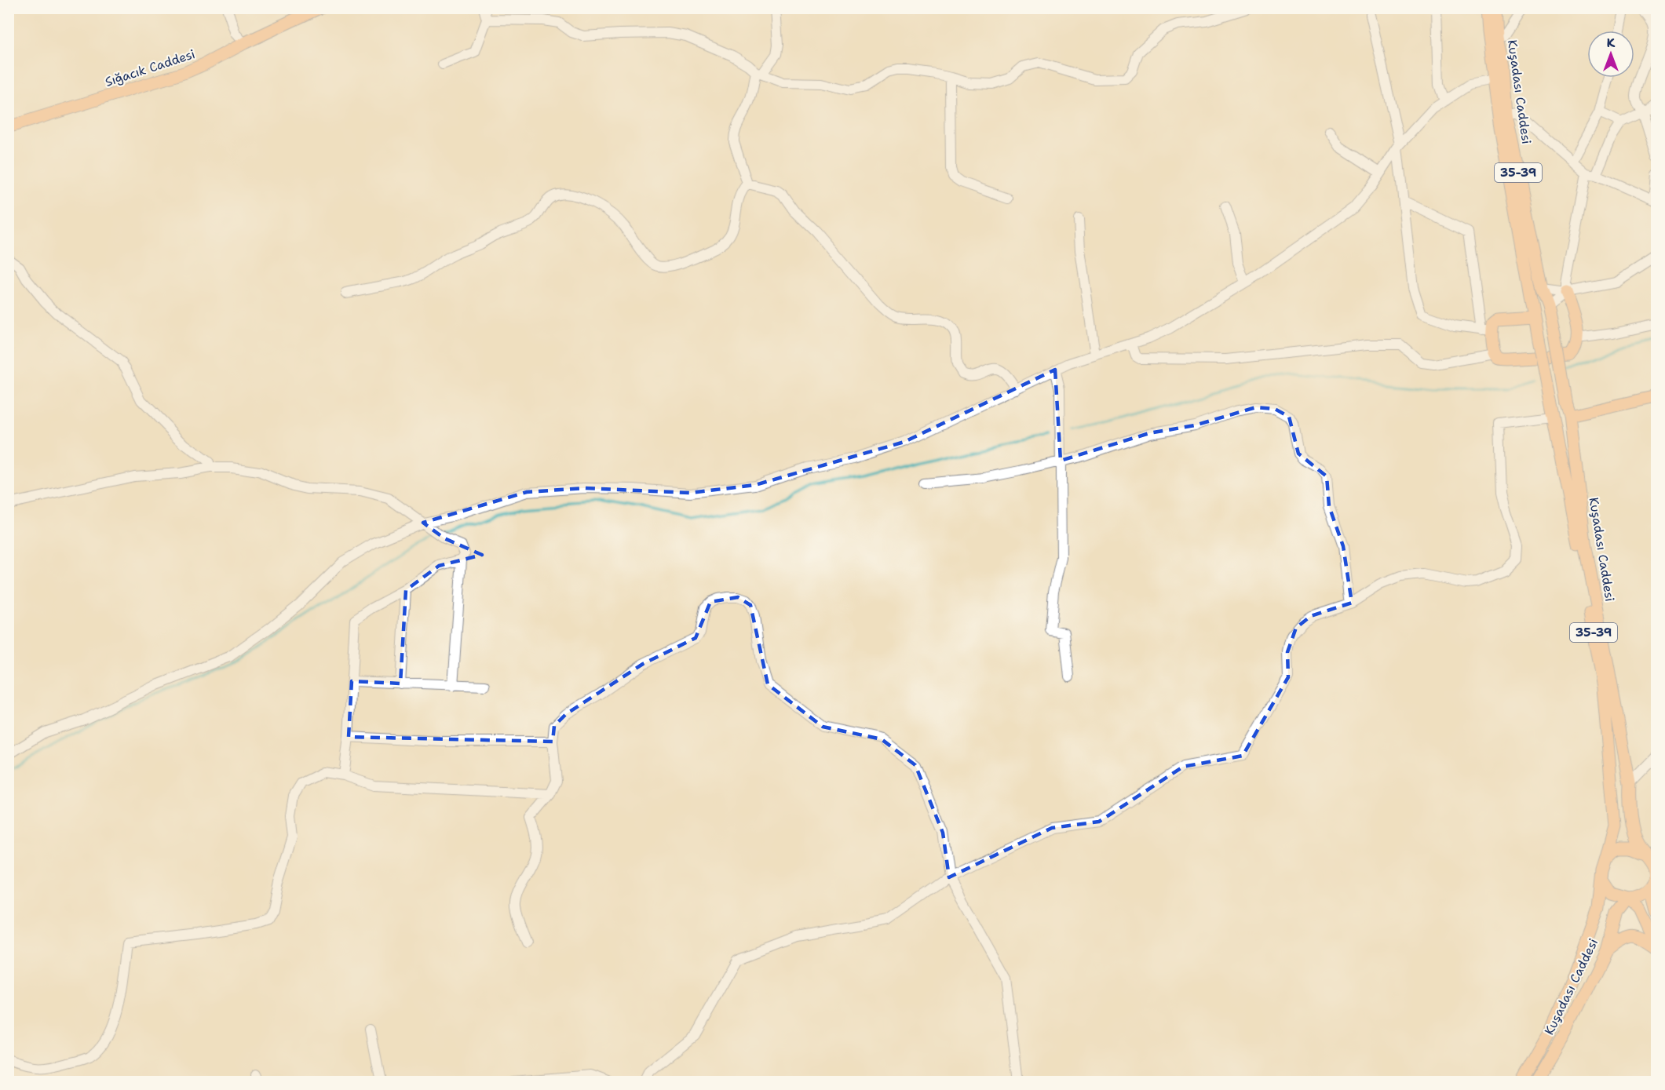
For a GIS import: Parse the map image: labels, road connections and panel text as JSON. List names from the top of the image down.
{
  "streets": {
    "main road": ["Sığacık Caddesi", "Kuşadası Caddesi", "35-39"]
  },
  "north": "top"
}
